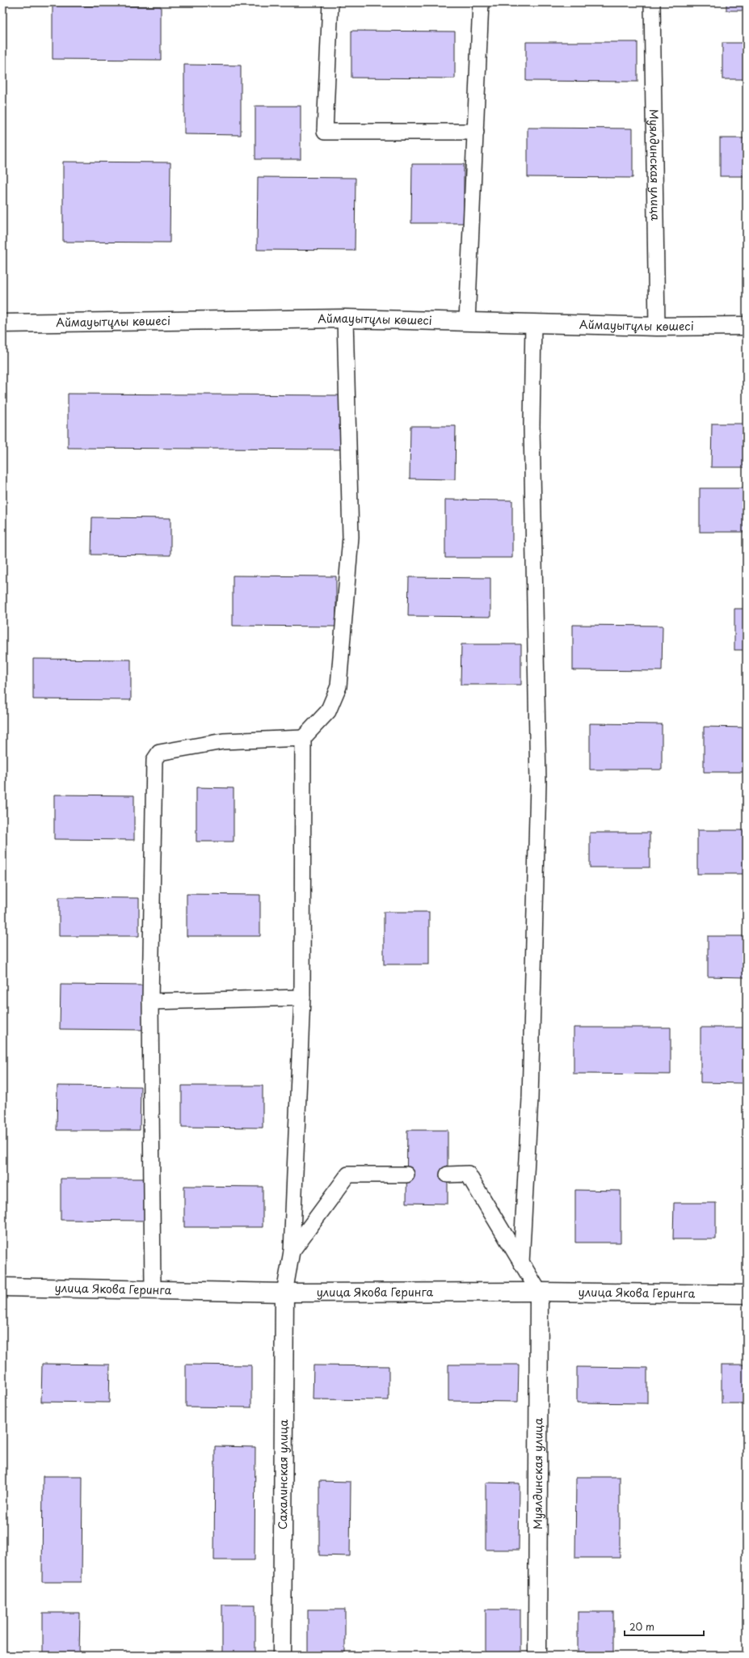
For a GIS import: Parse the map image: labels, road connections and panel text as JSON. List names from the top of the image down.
{
  "streets": {
    "street": [
      "Муялдинская улица",
      "Аймауытұлы көшесі",
      "улица Якова Геринга",
      "Сахалинская улица"
    ]
  },
  "crossings": [
    ["Муялдинская улица", "Аймауытұлы көшесі"],
    ["Муялдинская улица", "улица Якова Геринга"],
    ["улица Якова Геринга", "Сахалинская улица"]
  ],
  "scale_bar": "20 m"
}
